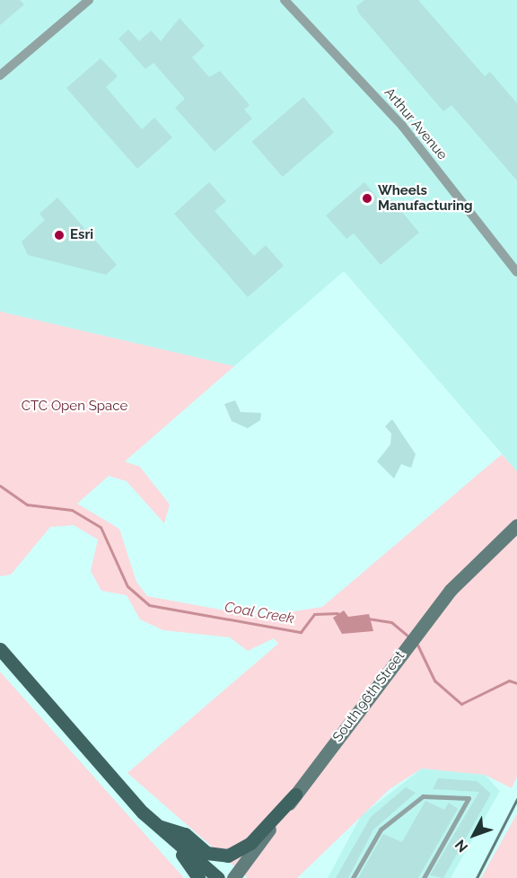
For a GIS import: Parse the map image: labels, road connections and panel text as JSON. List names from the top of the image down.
{
  "streets": {
    "main road": ["South 96th Street"],
    "street": ["Arthur Avenue"]
  },
  "water": ["Coal Creek"],
  "parks": ["CTC Open Space"],
  "places": ["Wheels Manufacturing", "Esri"],
  "north": "bottom left"
}
